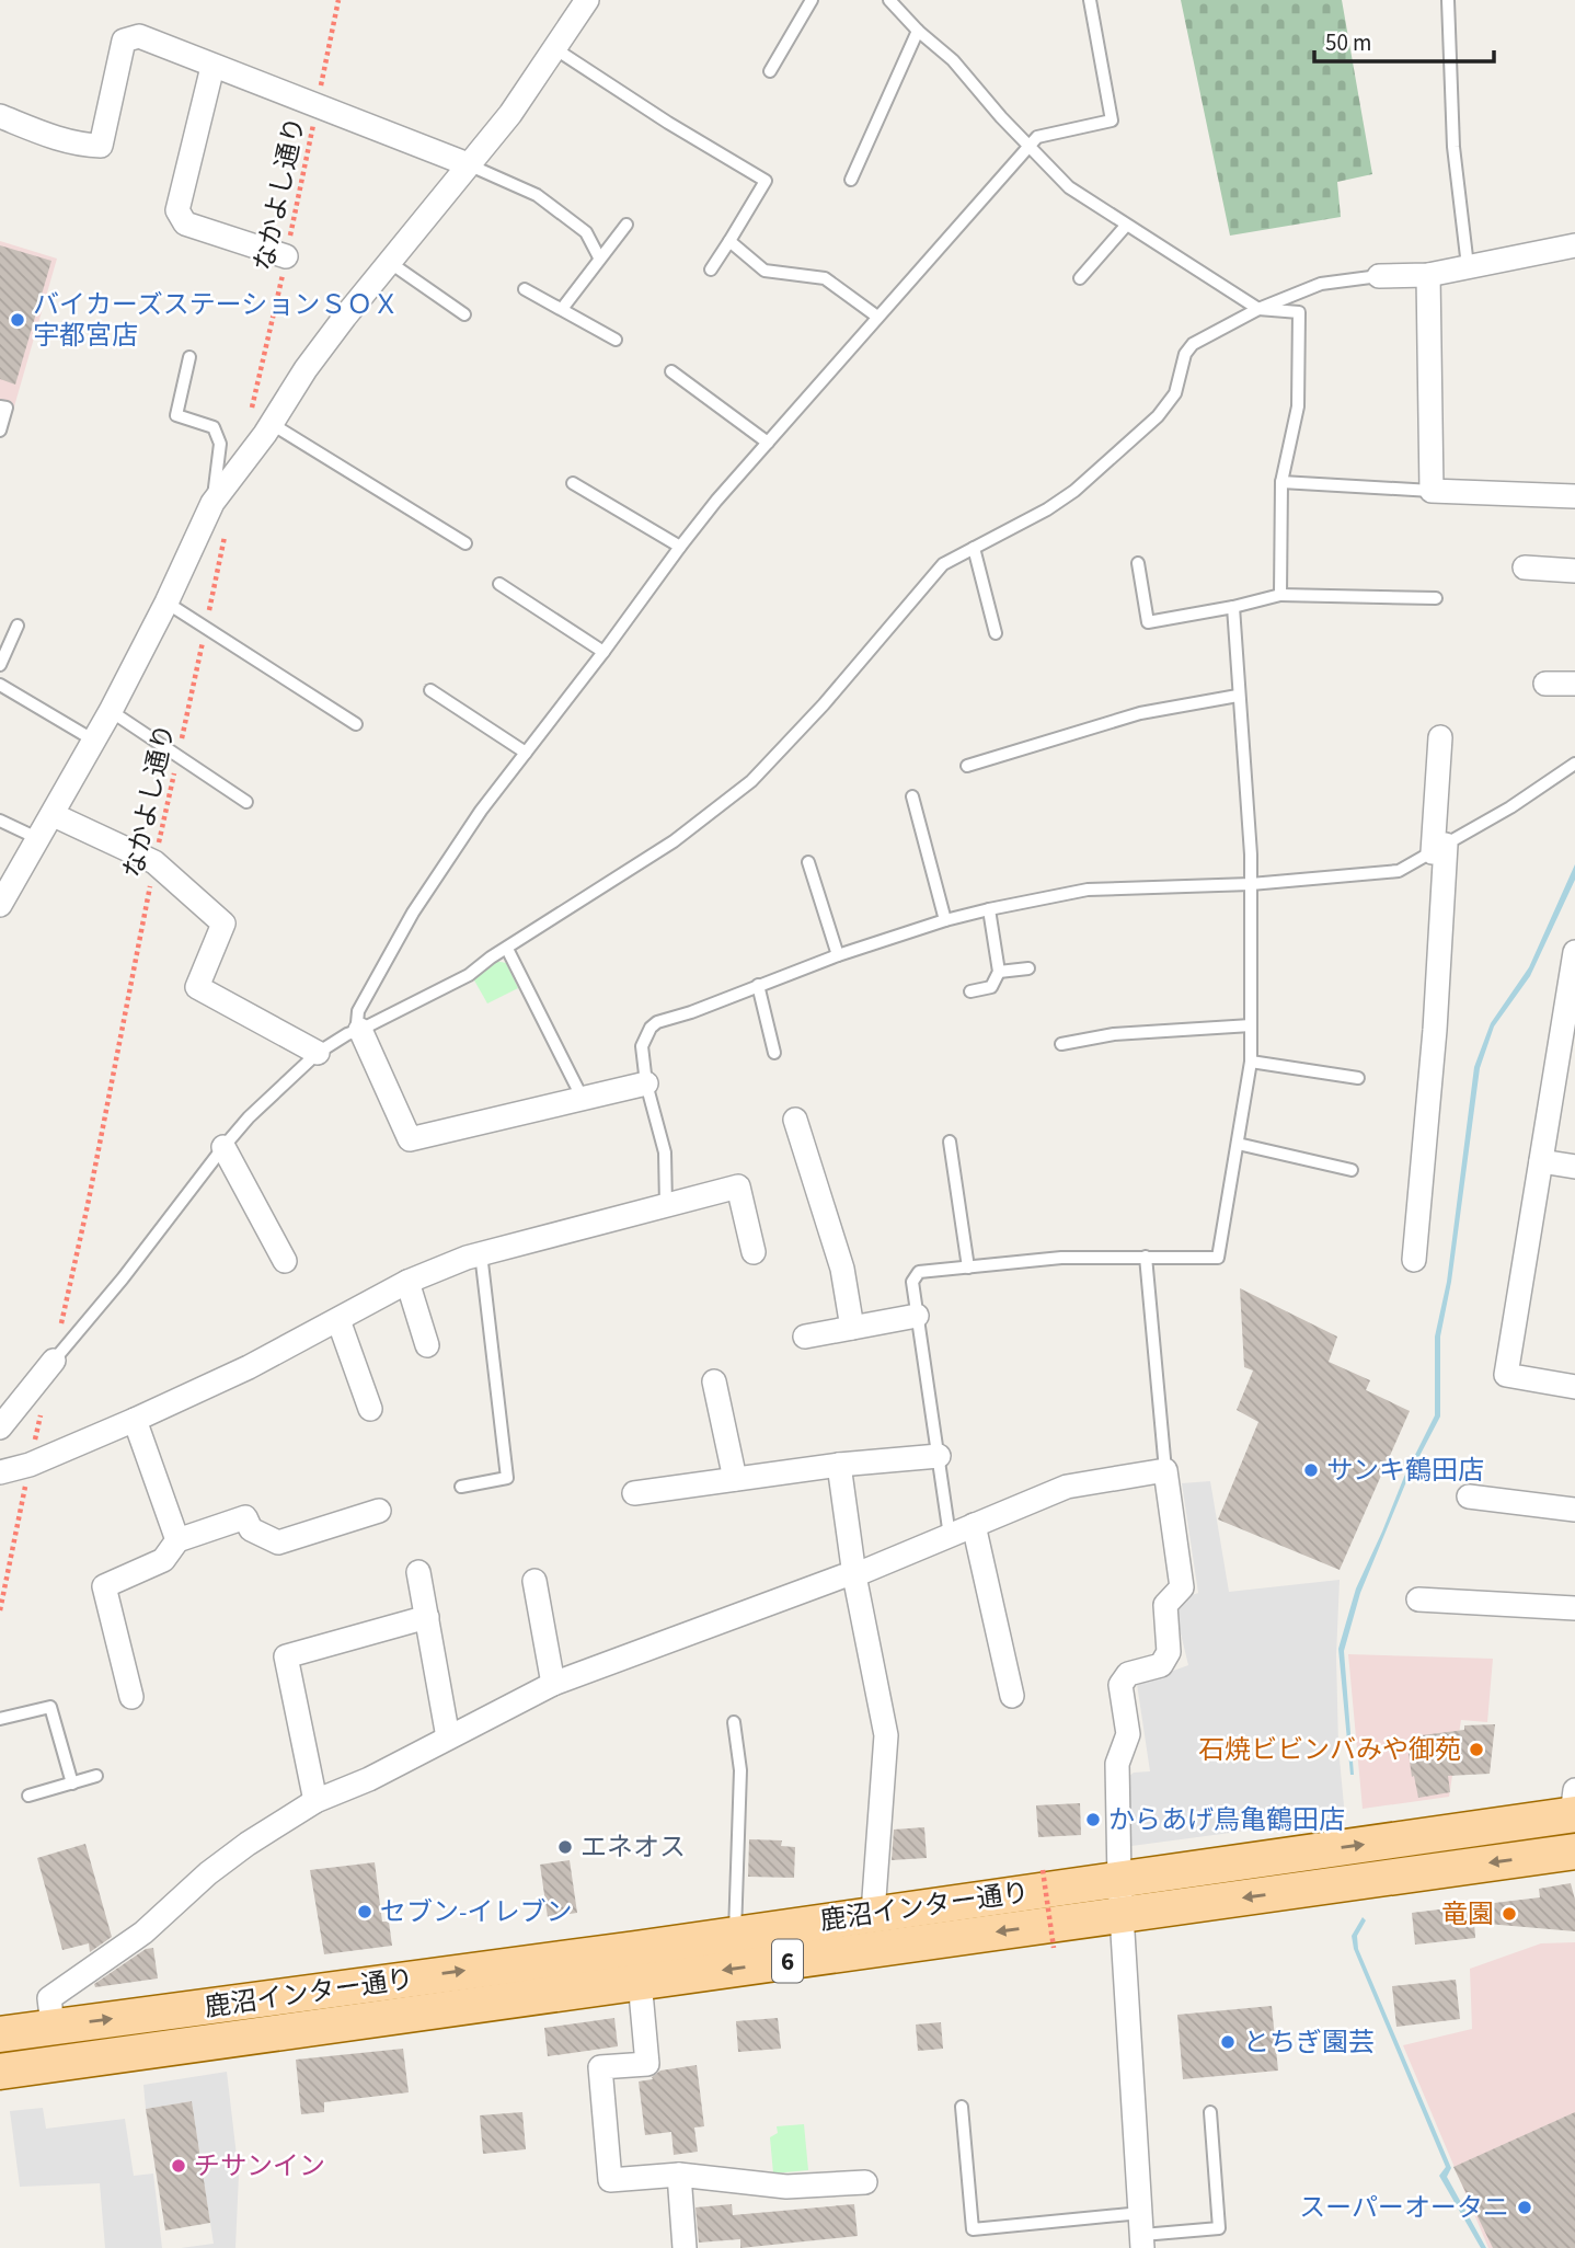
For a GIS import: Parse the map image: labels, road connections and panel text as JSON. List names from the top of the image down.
{
  "streets": {
    "main road": ["鹿沼インター通り", "6"],
    "path": ["なかよし通り"]
  },
  "places": [
    "バイカーズステーションＳＯＸ 宇都宮店",
    "サンキ鶴田店",
    "石焼ビビンバみや御苑",
    "からあげ鳥亀鶴田店",
    "エネオス",
    "セブン-イレブン",
    "竜園",
    "とちぎ園芸",
    "チサンイン",
    "スーパーオータニ"
  ],
  "scale_bar": "50 m"
}
